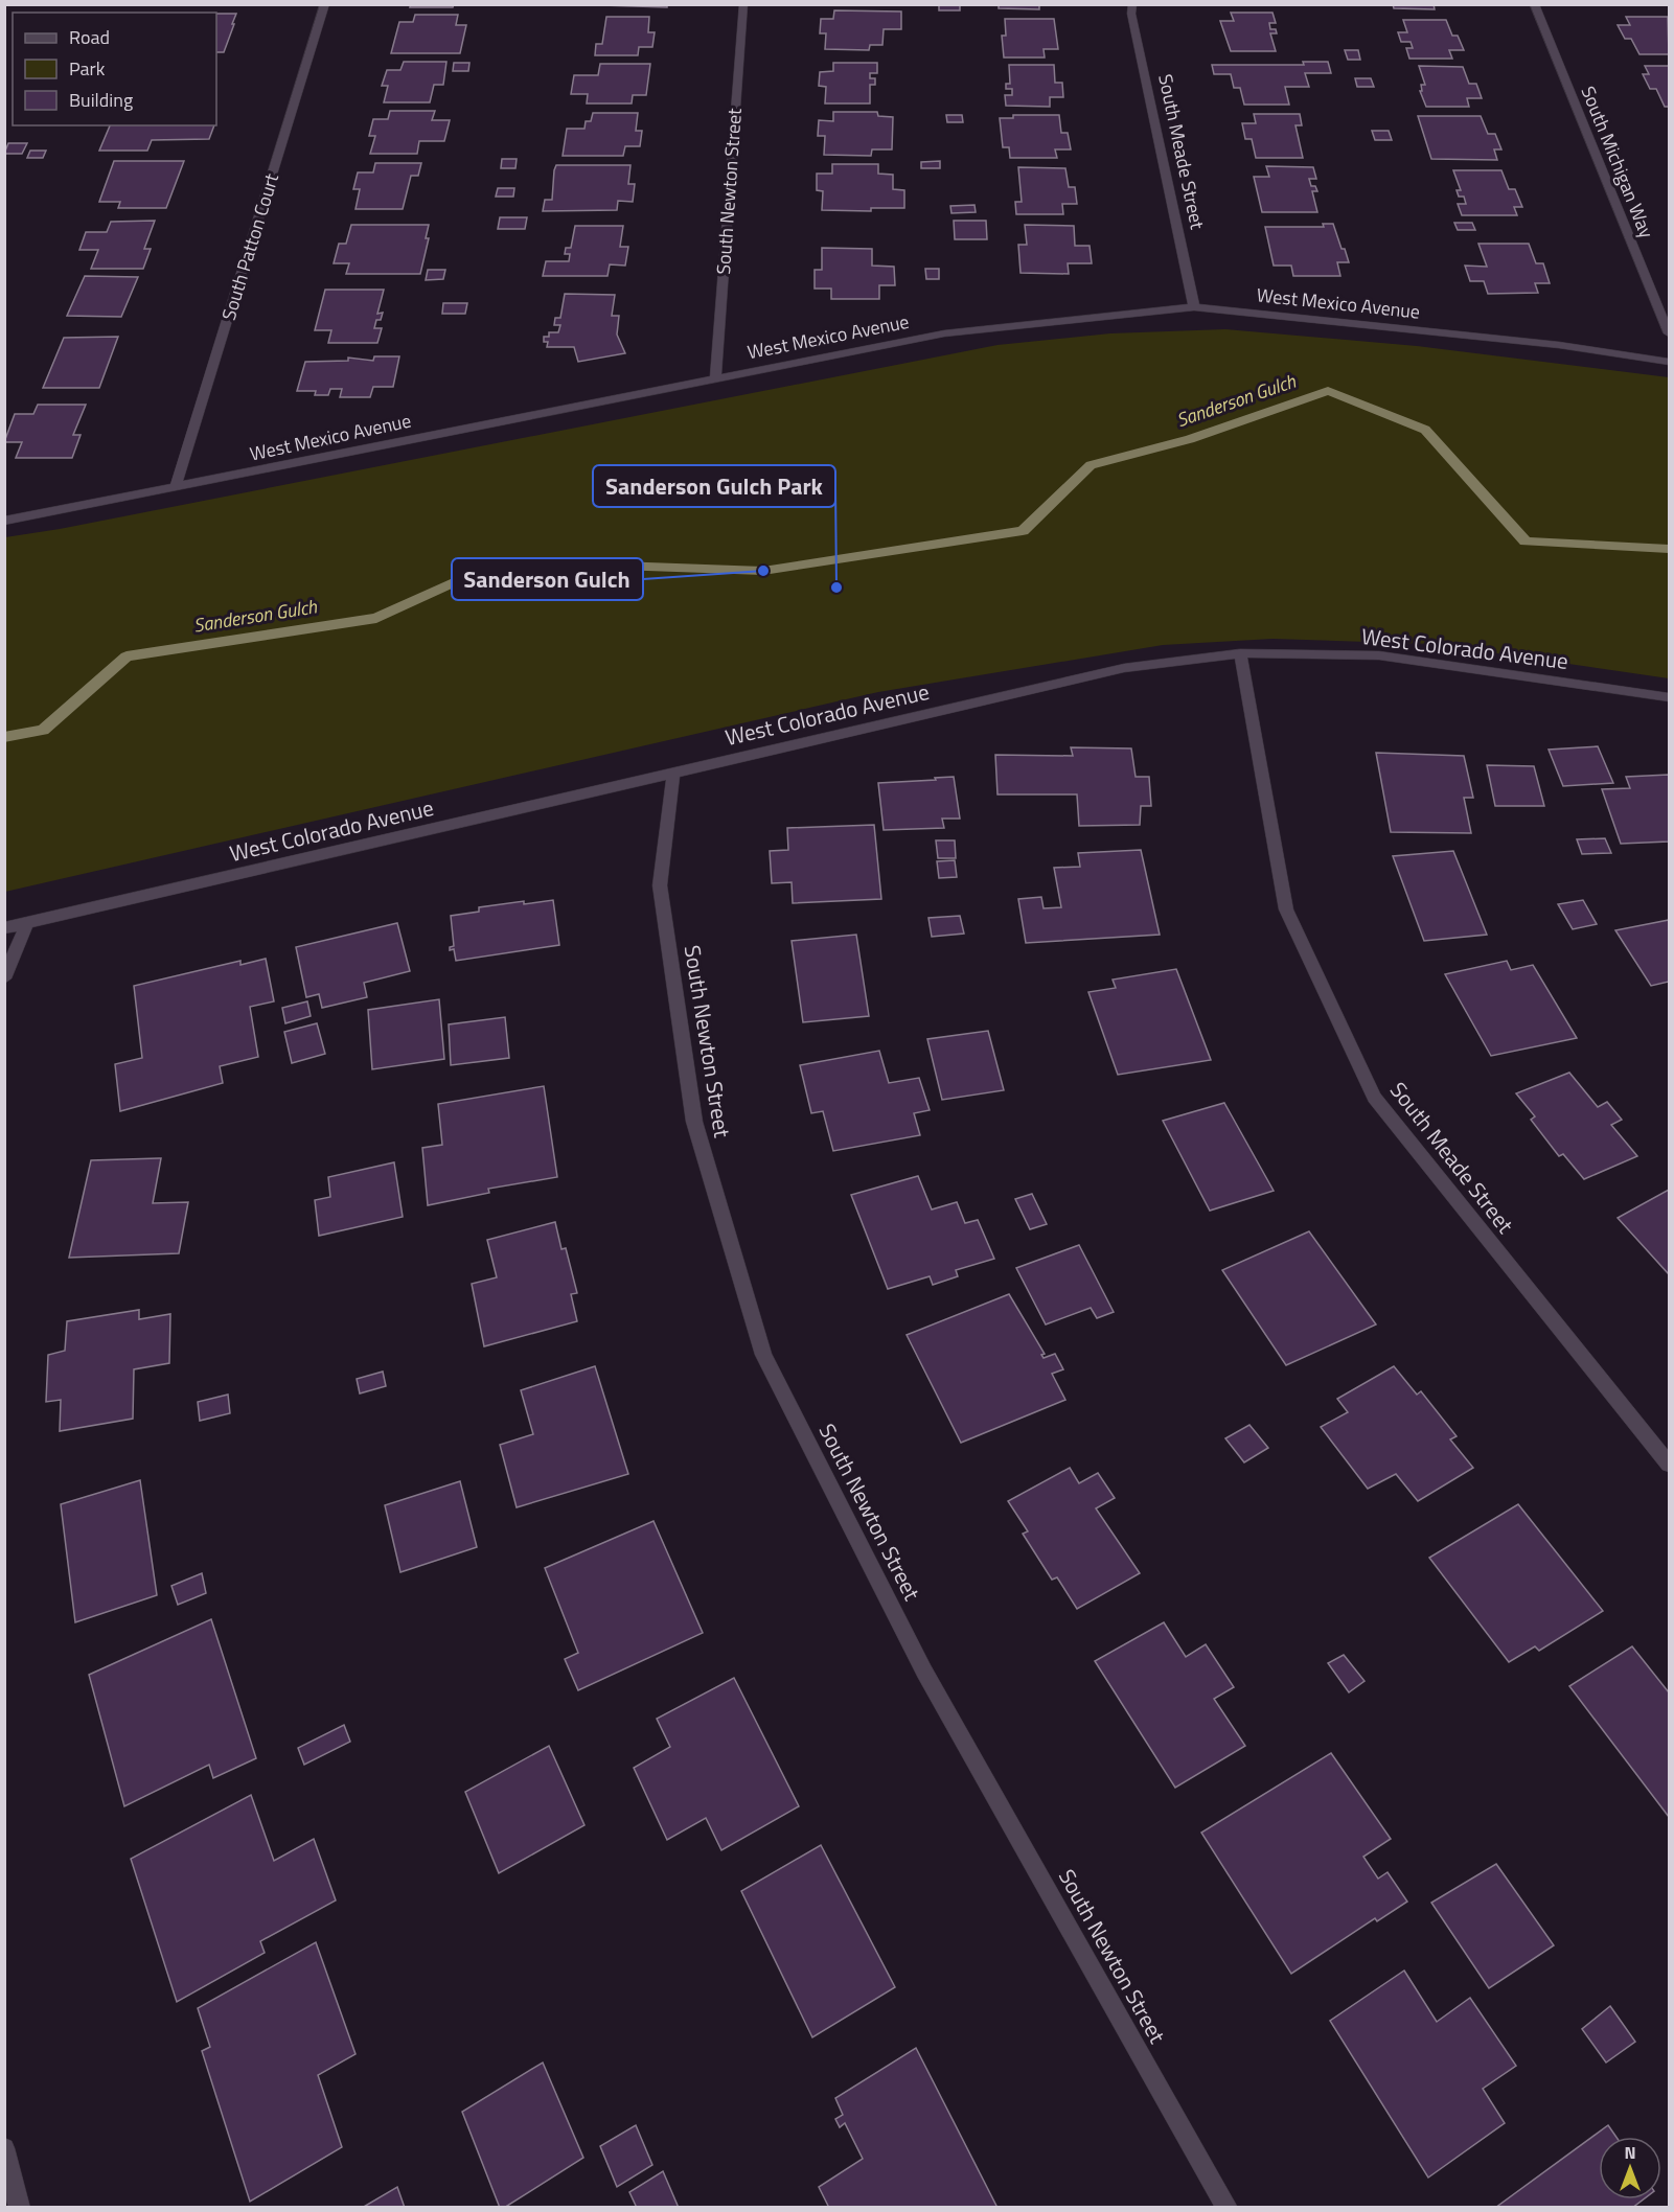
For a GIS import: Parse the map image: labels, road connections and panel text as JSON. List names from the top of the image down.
{
  "streets": {
    "street": [
      "South Meade Street",
      "South Michigan Way",
      "South Newton Street",
      "South Patton Court",
      "West Mexico Avenue",
      "West Colorado Avenue"
    ]
  },
  "crossings": [
    ["South Meade Street", "West Mexico Avenue"],
    ["South Meade Street", "West Colorado Avenue"],
    ["South Newton Street", "West Mexico Avenue"],
    ["South Newton Street", "West Colorado Avenue"],
    ["South Patton Court", "West Mexico Avenue"]
  ],
  "water": ["Sanderson Gulch"],
  "places": ["Sanderson Gulch", "Sanderson Gulch Park"],
  "legend": ["Road", "Park", "Building"],
  "north": "top"
}
